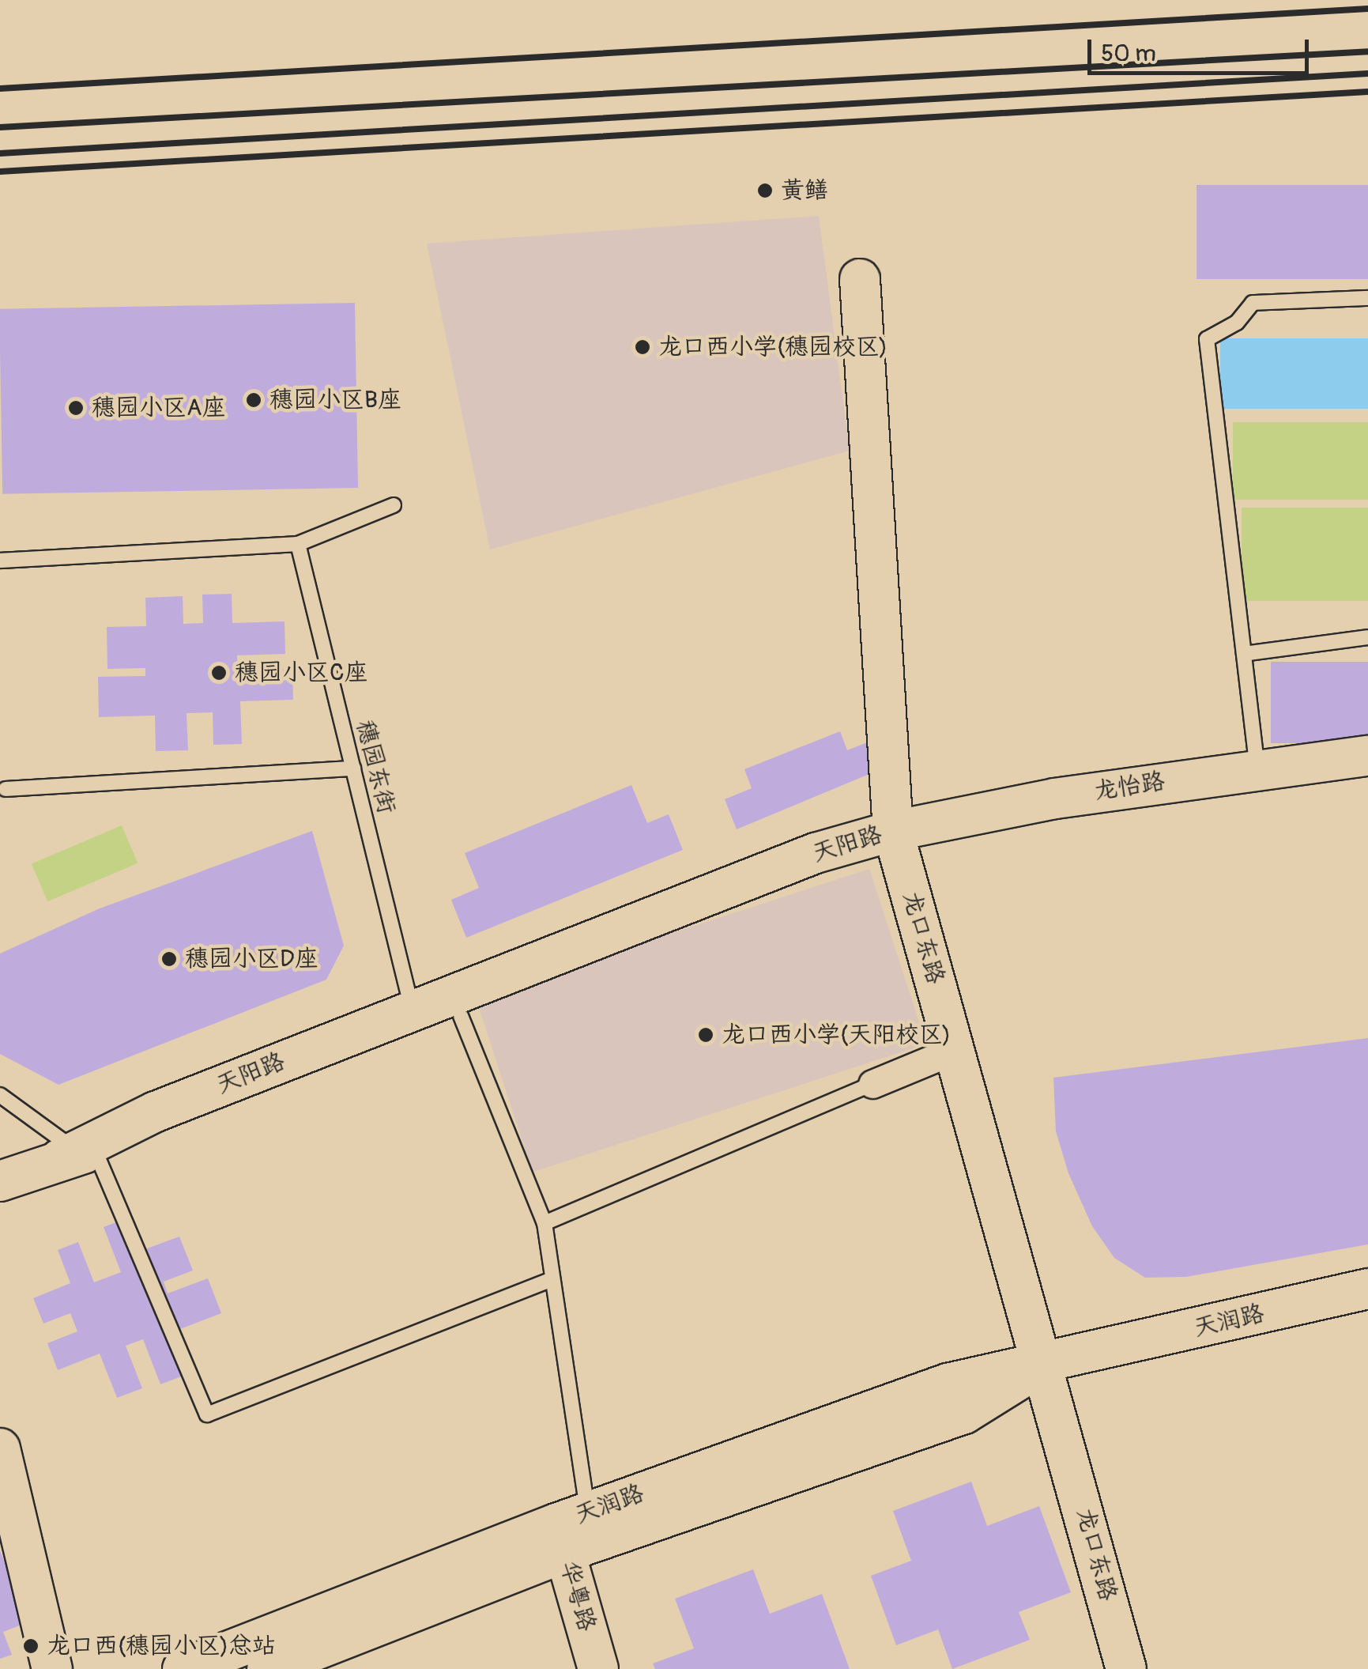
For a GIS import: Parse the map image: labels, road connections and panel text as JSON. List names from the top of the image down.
{
  "streets": {
    "street": [
      "龙怡路",
      "天阳路",
      "龙口东路",
      "天润路",
      "华粤路"
    ],
    "lane": ["穗园东街"]
  },
  "crossings": [
    ["穗园东街", "天阳路"],
    ["龙怡路", "天阳路"],
    ["龙怡路", "龙口东路"],
    ["天阳路", "龙口东路"],
    ["龙口东路", "天润路"],
    ["天润路", "华粤路"]
  ],
  "places": [
    "黄鳝",
    "龙口西小学(穗园校区)",
    "穗园小区B座",
    "穗园小区A座",
    "穗园小区C座",
    "穗园小区D座",
    "龙口西小学(天阳校区)",
    "龙口西(穗园小区)总站"
  ],
  "scale_bar": "50 m"
}
